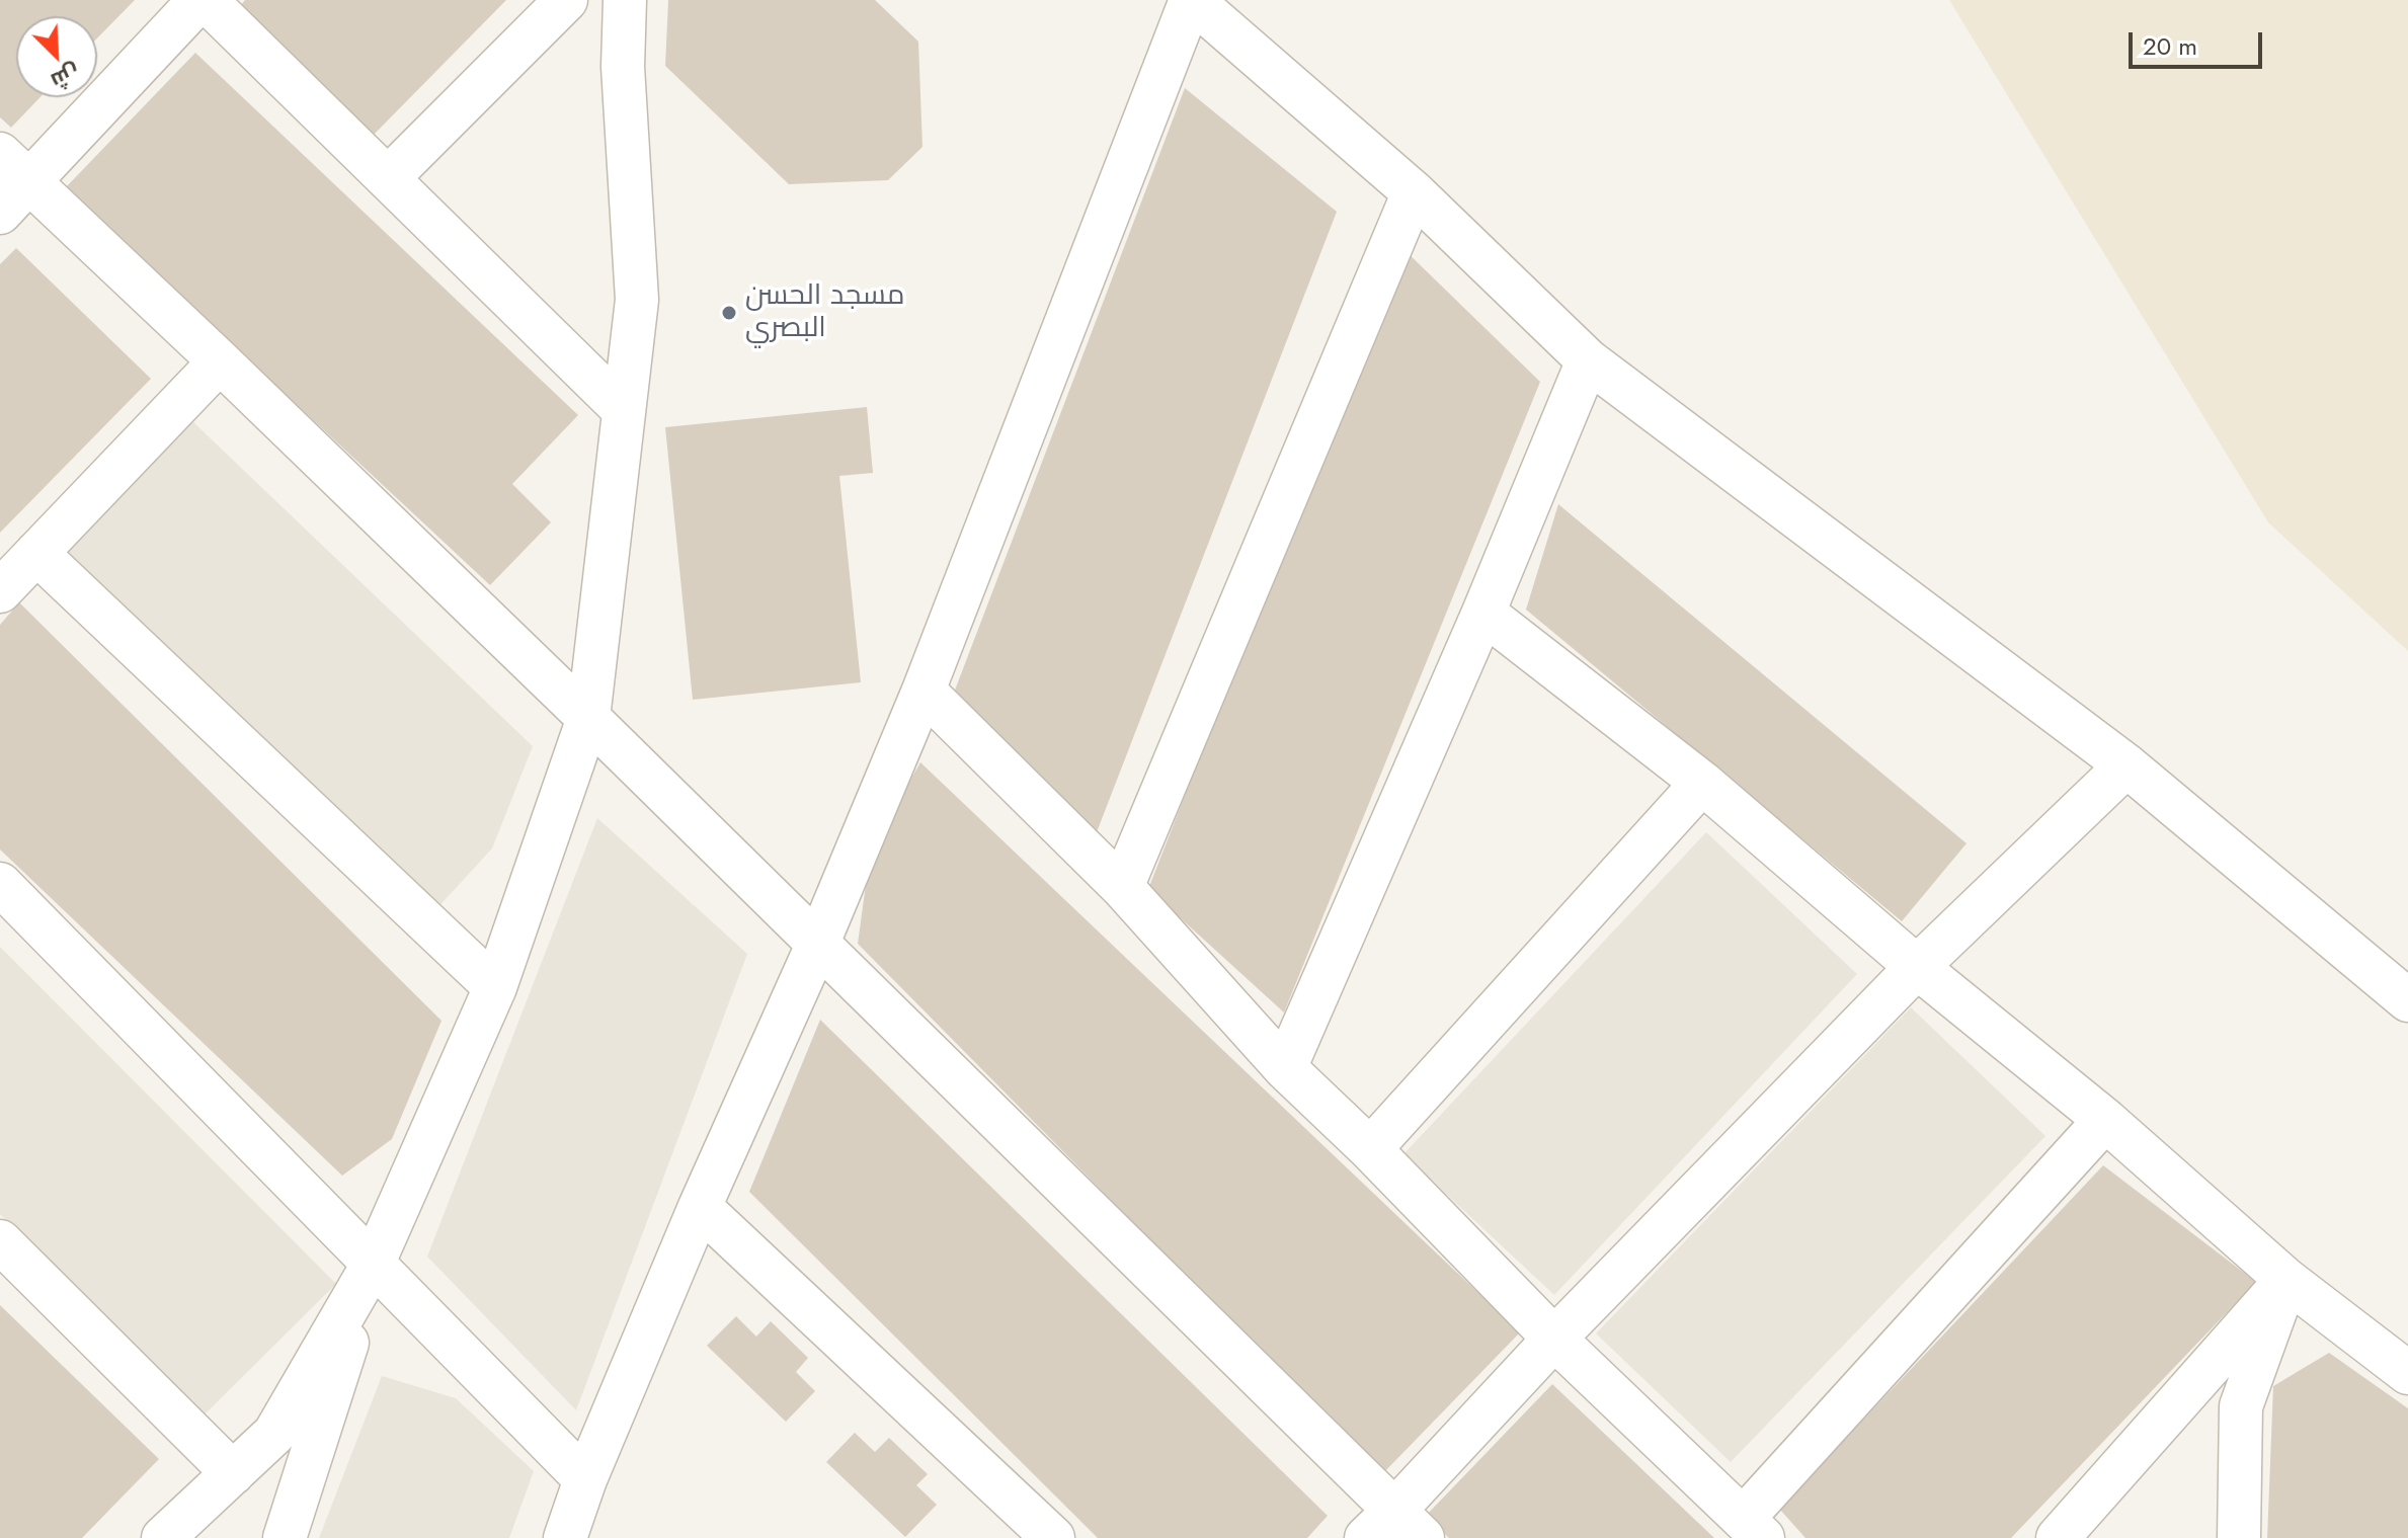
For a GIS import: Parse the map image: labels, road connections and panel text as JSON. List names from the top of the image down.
{
  "places": ["مسجد الحسن البصري"],
  "scale_bar": "20 m",
  "north": "bottom right"
}
